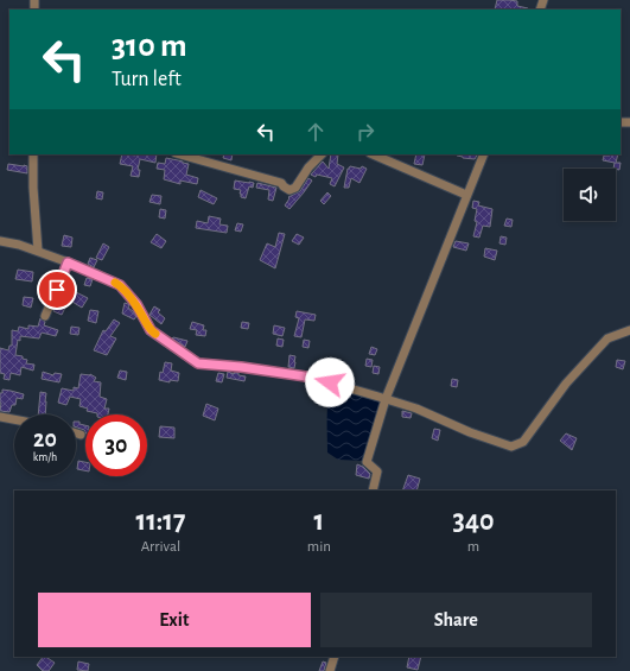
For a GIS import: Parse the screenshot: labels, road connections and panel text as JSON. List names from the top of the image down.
{
  "page": {
    "turn": ["310 m", "Turn left"],
    "speed": "20 km/h",
    "limit": "30",
    "eta": [
      "11:17",
      "Arrival",
      "1",
      "min",
      "340",
      "m"
    ],
    "buttons": ["Exit", "Share"]
  }
}
